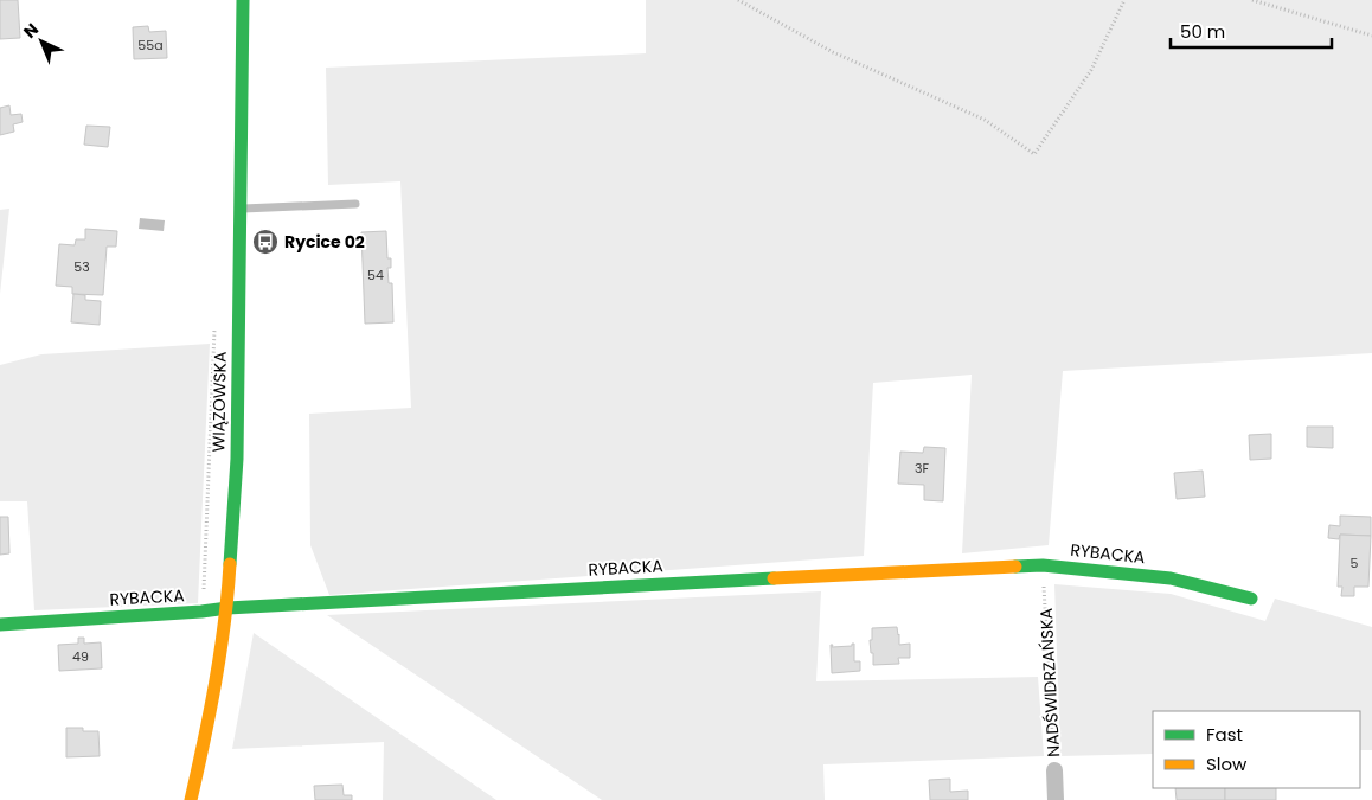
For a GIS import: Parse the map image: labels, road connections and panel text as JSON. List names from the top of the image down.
{
  "streets": {
    "street": ["WIĄZOWSKA", "RYBACKA", "NADŚWIDRZAŃSKA"]
  },
  "crossings": [
    ["WIĄZOWSKA", "RYBACKA"],
    ["RYBACKA", "NADŚWIDRZAŃSKA"]
  ],
  "places": {
    "bus stop": ["Rycice 02"]
  },
  "house_numbers": [
    "55a",
    "53",
    "54",
    "3F",
    "5",
    "49"
  ],
  "legend": ["Fast", "Slow"],
  "scale_bar": "50 m",
  "north": "top left"
}
